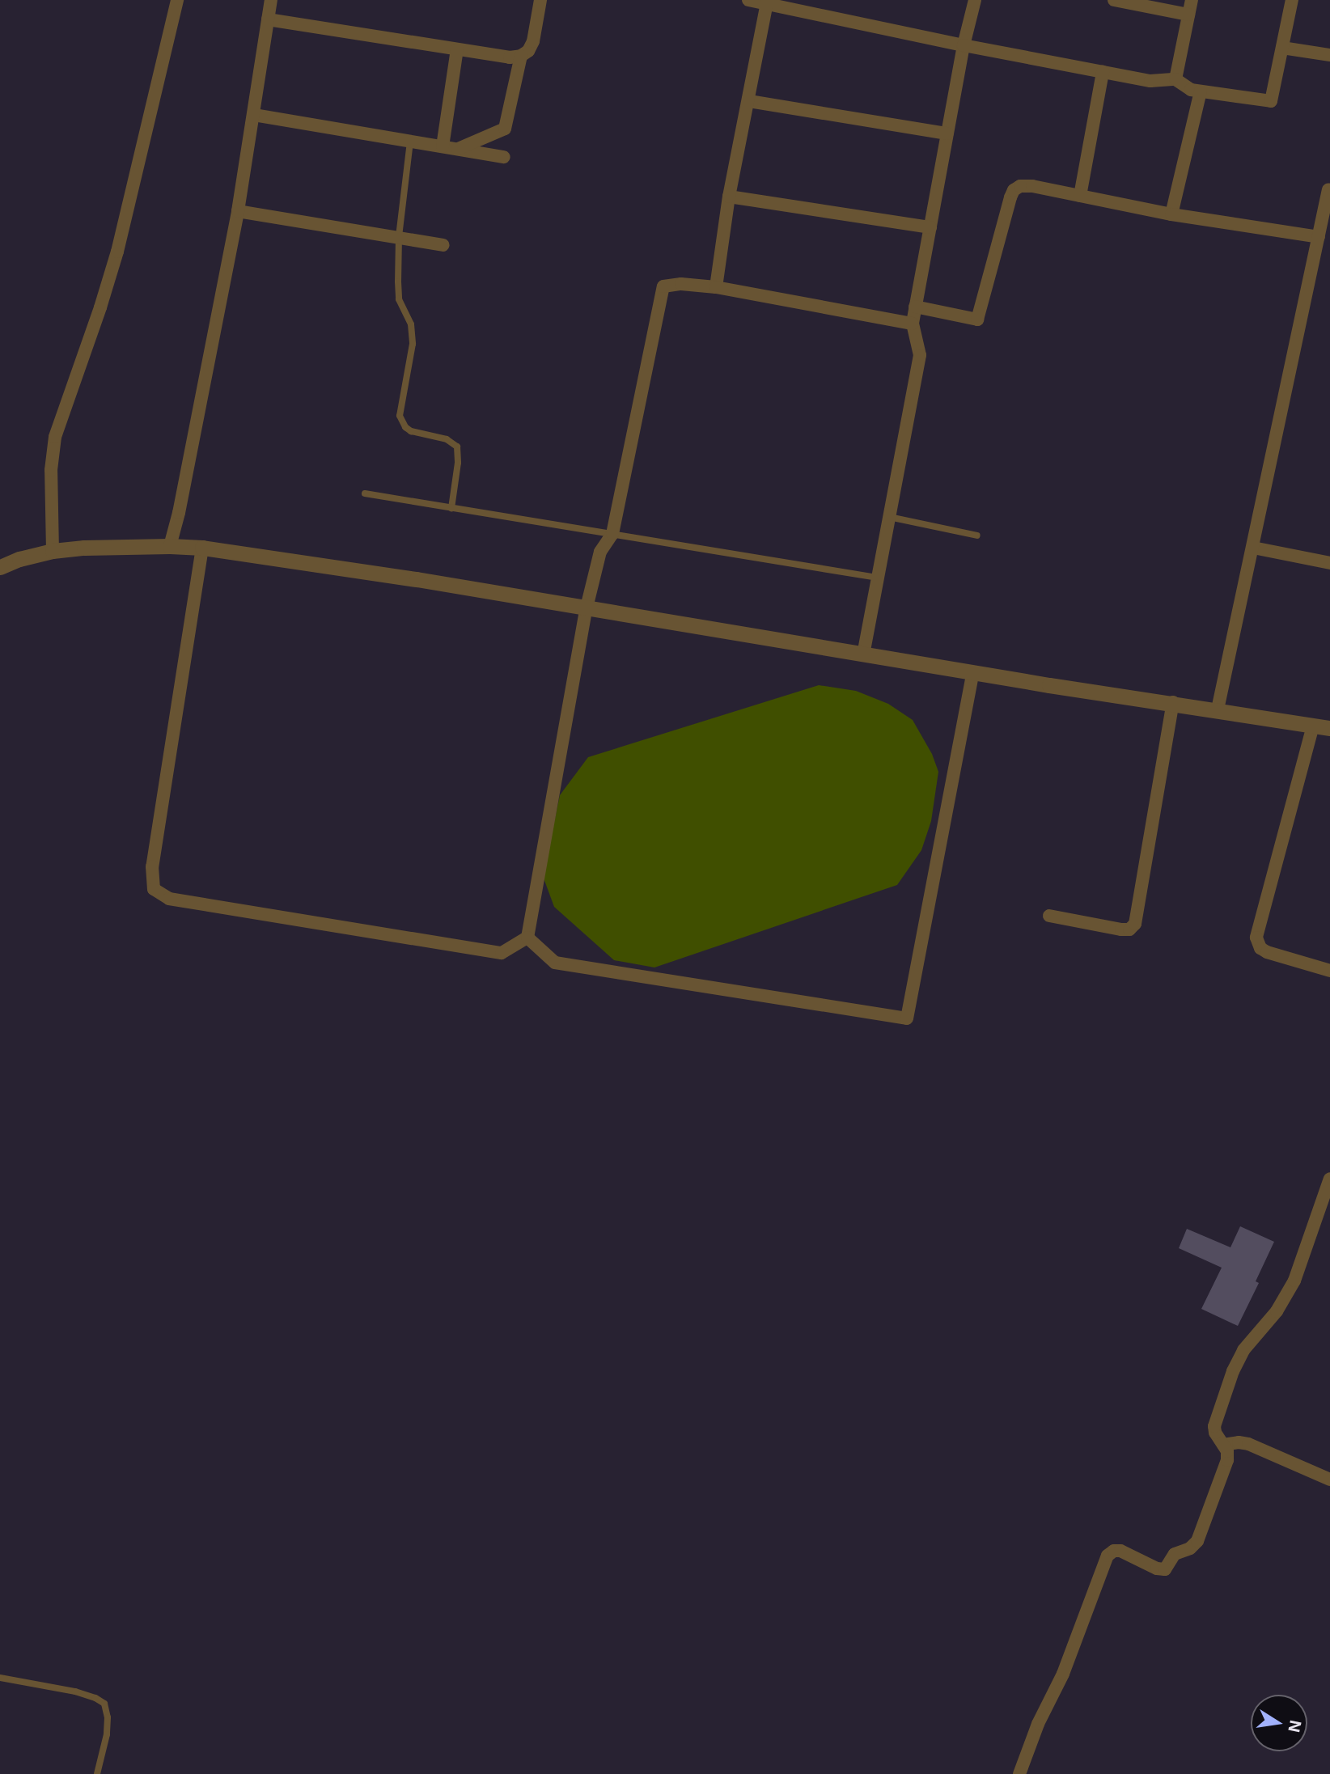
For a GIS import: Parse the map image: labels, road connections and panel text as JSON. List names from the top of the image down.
{
  "north": "right"
}
